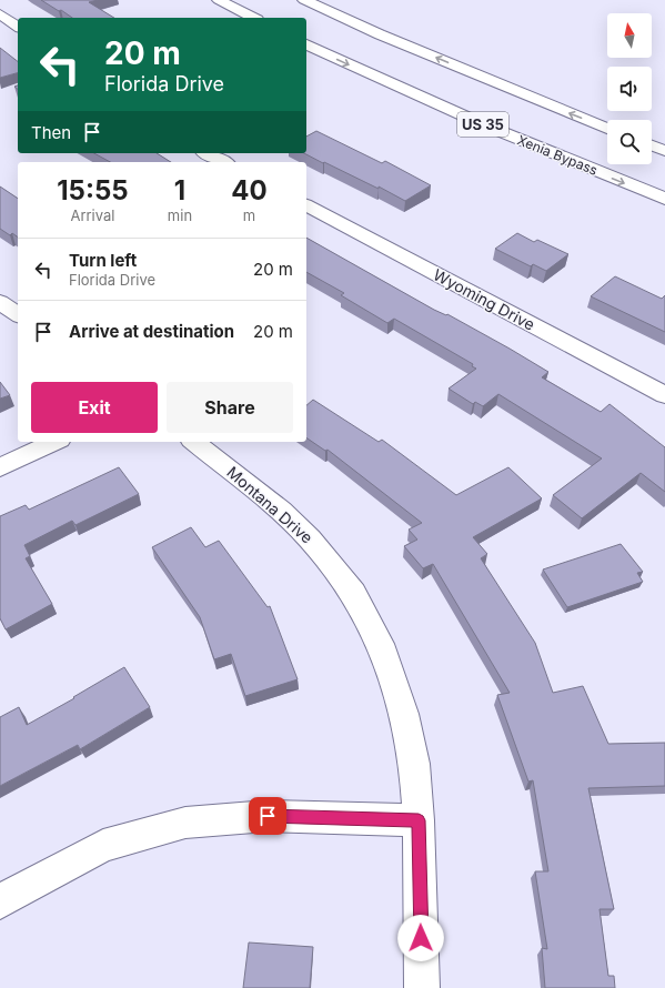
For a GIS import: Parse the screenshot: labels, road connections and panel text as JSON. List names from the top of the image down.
{
  "streets": {
    "main road": [
      "US 35",
      "Xenia Bypass",
      "Wyoming Drive",
      "Montana Drive"
    ]
  },
  "north": "top",
  "page": {
    "turn": ["20 m", "Florida Drive"],
    "then": "Then",
    "eta": [
      "15:55",
      "Arrival",
      "1",
      "min",
      "40",
      "m"
    ],
    "list": [
      {
        "name": "Turn left",
        "note": "Florida Drive",
        "value": "20 m"
      },
      {
        "name": "Arrive at destination",
        "value": "20 m"
      }
    ],
    "buttons": ["Exit", "Share"]
  }
}
